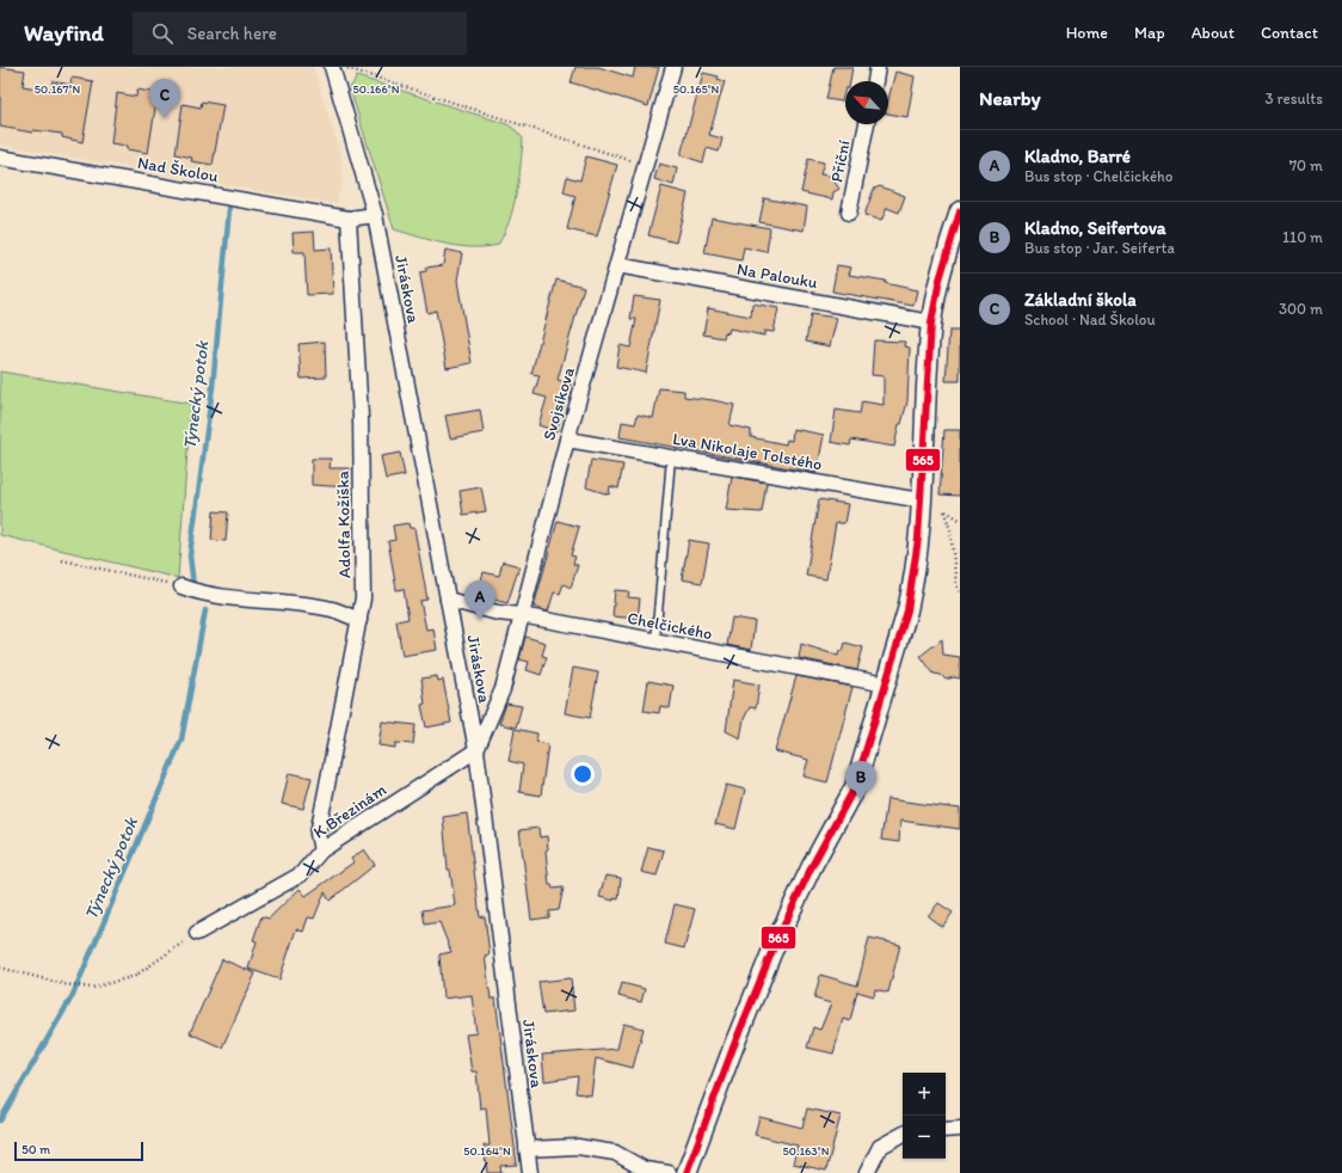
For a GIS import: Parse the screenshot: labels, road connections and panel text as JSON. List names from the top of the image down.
{
  "streets": {
    "street": [
      "Příční",
      "Nad Školou",
      "Na Palouku",
      "Jiráskova",
      "Svojsíkova",
      "Lva Nikolaje Tolstého",
      "Adolfa Kožíška",
      "Chelčického",
      "K Březinám"
    ]
  },
  "crossings": [
    ["Nad Školou", "Adolfa Kožíška"],
    ["Na Palouku", "Svojsíkova"],
    ["Jiráskova", "Svojsíkova"],
    ["Jiráskova", "Chelčického"],
    ["Jiráskova", "K Březinám"],
    ["Svojsíkova", "Lva Nikolaje Tolstého"],
    ["Svojsíkova", "Chelčického"],
    ["Svojsíkova", "K Březinám"],
    ["Adolfa Kožíška", "K Březinám"]
  ],
  "water": ["Týnecký potok"],
  "lines": ["transit line 565"],
  "scale_bar": "50 m",
  "north": "top left",
  "page": {
    "header": "Wayfind",
    "search": "Search here",
    "nav": [
      "Home",
      "Map",
      "About",
      "Contact"
    ],
    "heading": ["Nearby", "3 results"],
    "pins": ["C", "A", "B"],
    "list": [
      {
        "mark": "A",
        "name": "Kladno, Barré",
        "note": "Bus stop · Chelčického",
        "value": "70 m"
      },
      {
        "mark": "B",
        "name": "Kladno, Seifertova",
        "note": "Bus stop · Jar. Seiferta",
        "value": "110 m"
      },
      {
        "mark": "C",
        "name": "Základní škola",
        "note": "School · Nad Školou",
        "value": "300 m"
      }
    ],
    "map_buttons": ["+", "−"],
    "scale": "50 m"
  },
  "coordinates": [
    "50.167°N",
    "50.166°N",
    "50.165°N",
    "50.164°N",
    "50.163°N"
  ]
}
